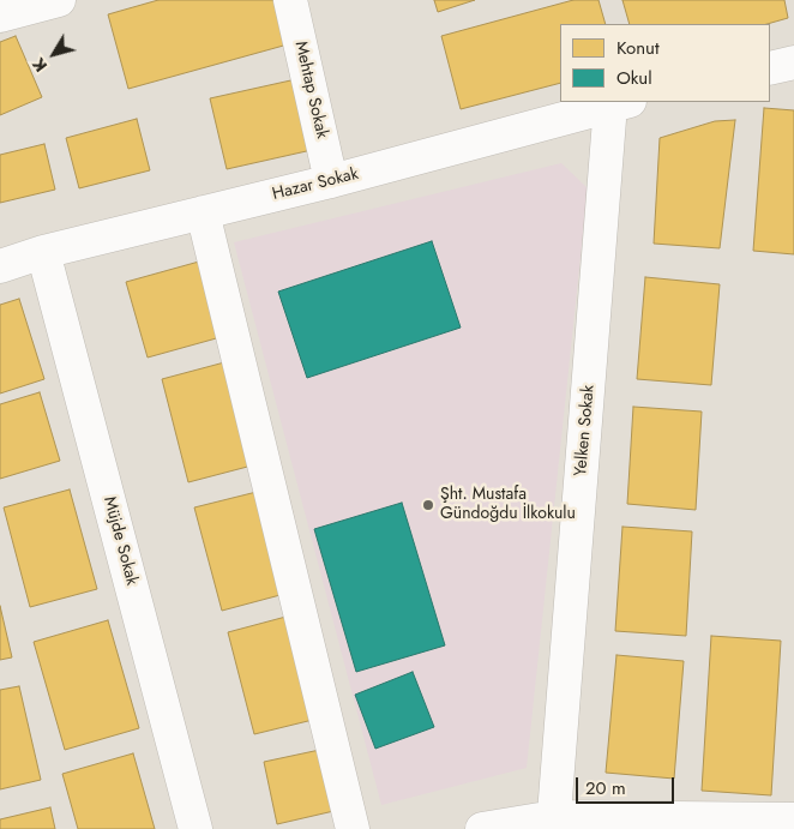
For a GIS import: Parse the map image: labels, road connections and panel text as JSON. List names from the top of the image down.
{
  "streets": {
    "street": [
      "Mehtap Sokak",
      "Hazar Sokak",
      "Yelken Sokak",
      "Müjde Sokak"
    ]
  },
  "crossings": [
    ["Mehtap Sokak", "Hazar Sokak"],
    ["Hazar Sokak", "Yelken Sokak"],
    ["Hazar Sokak", "Müjde Sokak"]
  ],
  "places": ["Şht. Mustafa Gündoğdu İlkokulu"],
  "legend": ["Konut", "Okul"],
  "scale_bar": "20 m",
  "north": "bottom left"
}
